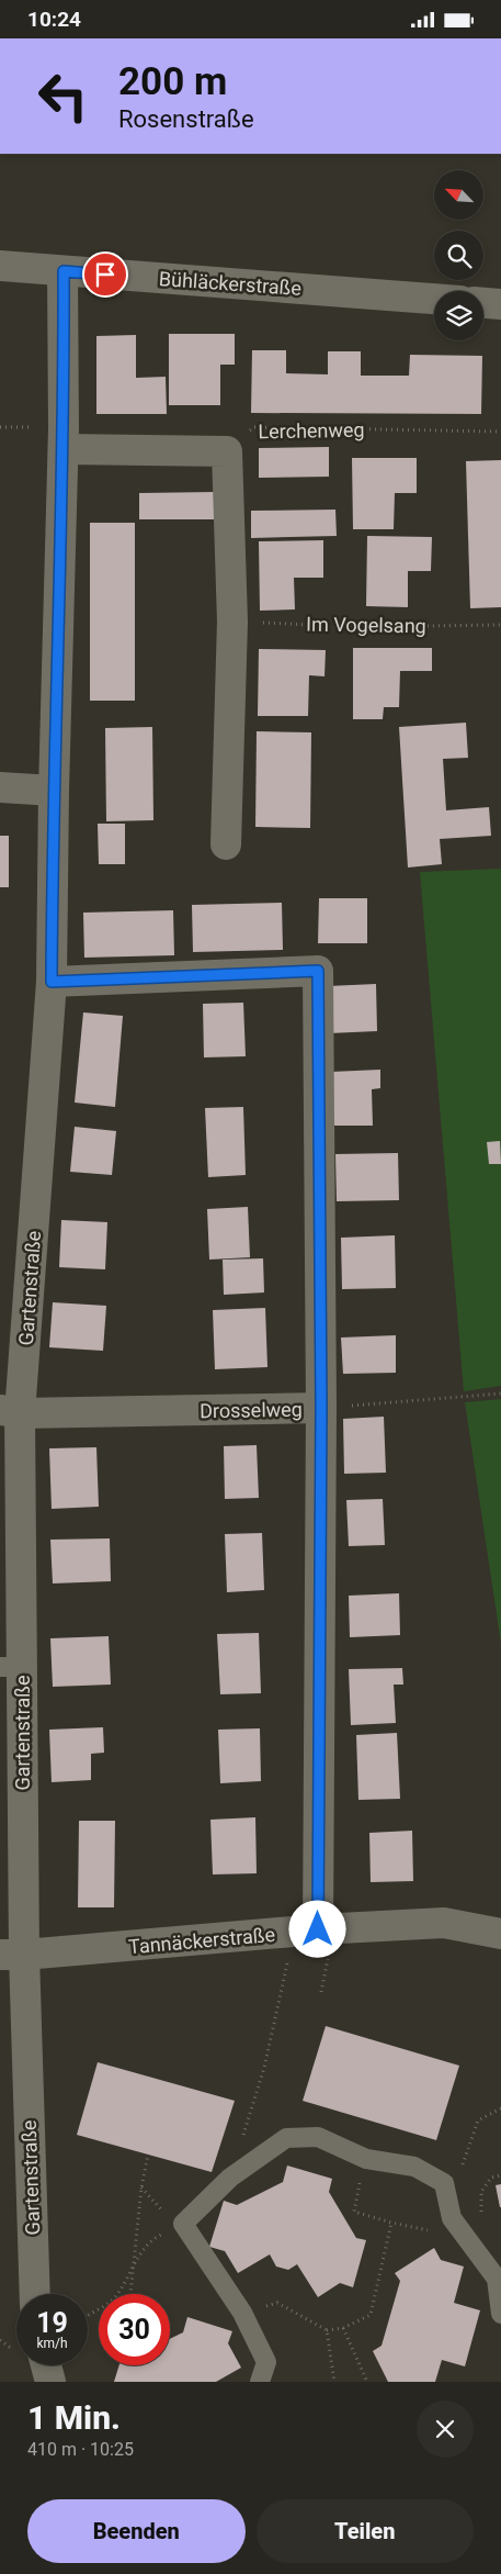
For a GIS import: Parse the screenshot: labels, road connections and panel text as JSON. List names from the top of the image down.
{
  "streets": {
    "street": [
      "Bühläckerstraße",
      "Gartenstraße",
      "Drosselweg",
      "Tannäckerstraße"
    ],
    "path": ["Lerchenweg", "Im Vogelsang"]
  },
  "crossings": [
    ["Bühläckerstraße", "Gartenstraße"],
    ["Gartenstraße", "Drosselweg"],
    ["Gartenstraße", "Tannäckerstraße"]
  ],
  "north": "top left",
  "page": {
    "status": "10:24",
    "turn": ["200 m", "Rosenstraße"],
    "speed": "19 km/h",
    "limit": "30",
    "heading": ["1 Min.", "410 m · 10:25"],
    "buttons": ["Beenden", "Teilen"]
  }
}
